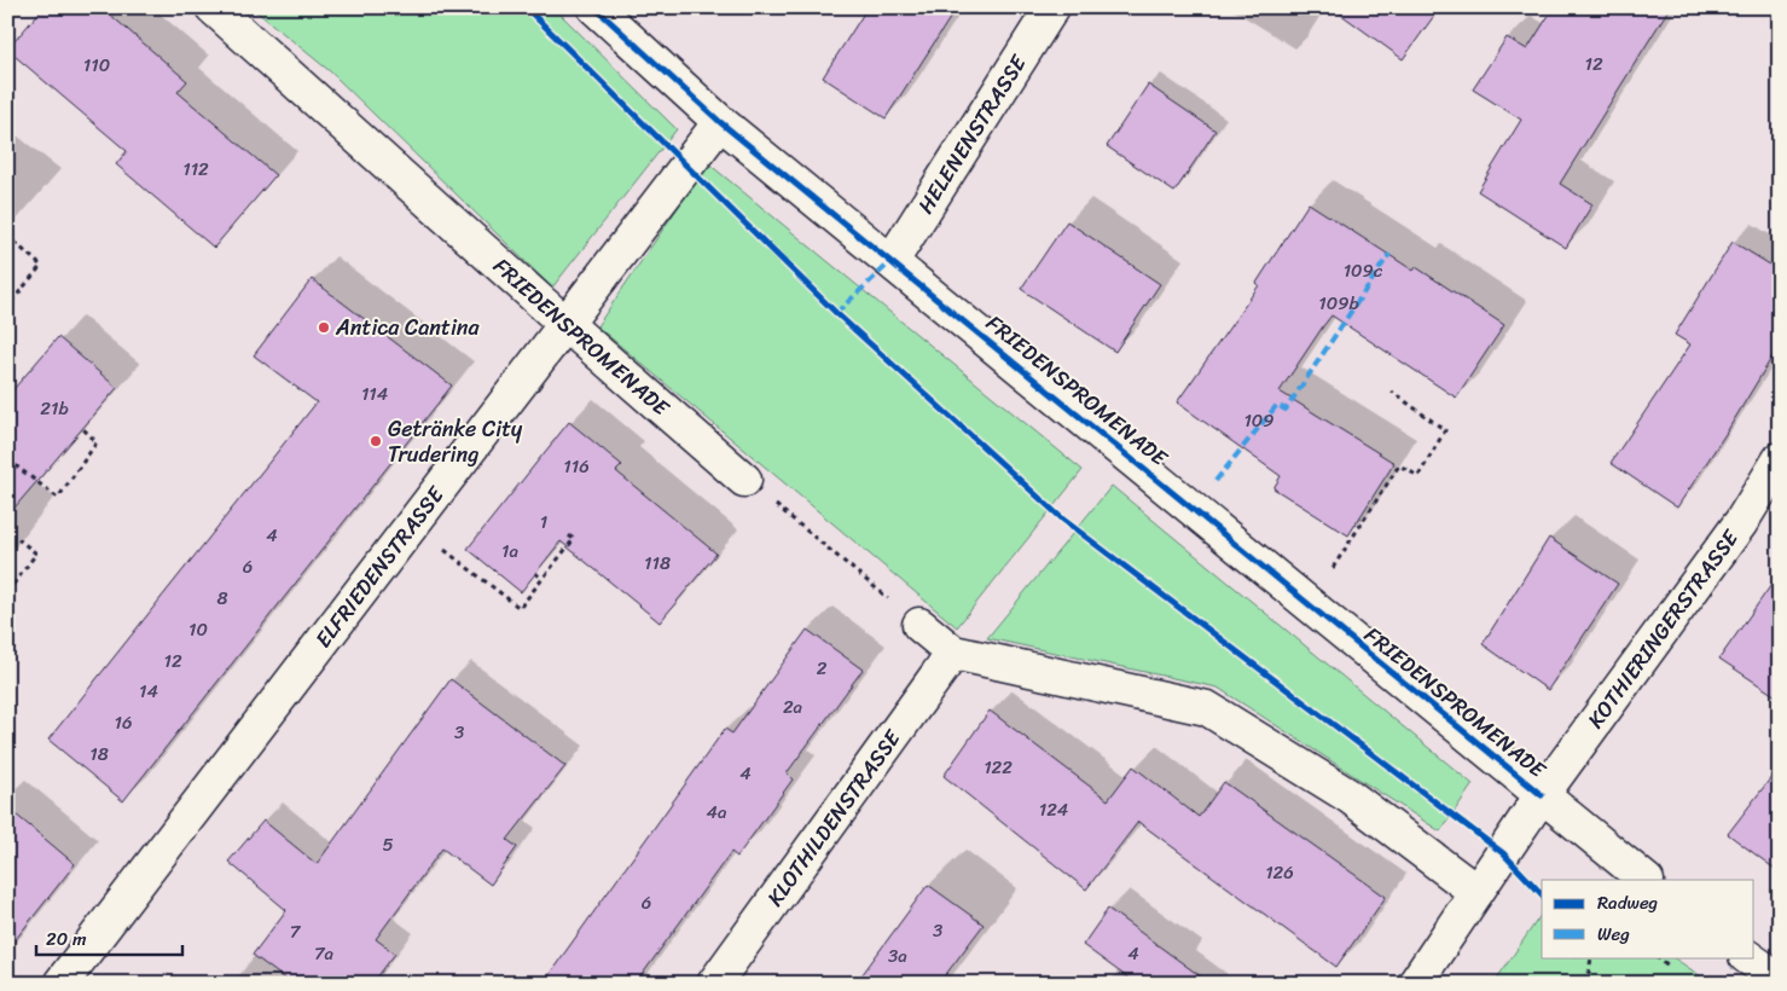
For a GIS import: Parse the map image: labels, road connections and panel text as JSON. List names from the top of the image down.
{
  "streets": {
    "street": [
      "HELENENSTRASSE",
      "FRIEDENSPROMENADE",
      "ELFRIEDENSTRASSE",
      "KOTHIERINGERSTRASSE",
      "KLOTHILDENSTRASSE"
    ]
  },
  "crossings": [
    ["HELENENSTRASSE", "FRIEDENSPROMENADE"],
    ["FRIEDENSPROMENADE", "ELFRIEDENSTRASSE"],
    ["FRIEDENSPROMENADE", "KOTHIERINGERSTRASSE"]
  ],
  "places": ["Antica Cantina", "Getränke City Trudering"],
  "house_numbers": [
    "12",
    "110",
    "112",
    "109c",
    "109b",
    "114",
    "21b",
    "109",
    "116",
    "1",
    "4",
    "1a",
    "118",
    "6",
    "8",
    "10",
    "12",
    "2",
    "14",
    "2a",
    "16",
    "3",
    "18",
    "122",
    "4",
    "124",
    "4a",
    "5",
    "126",
    "6",
    "3",
    "7",
    "7a",
    "4",
    "3a"
  ],
  "legend": ["Radweg", "Weg"],
  "scale_bar": "20 m"
}
